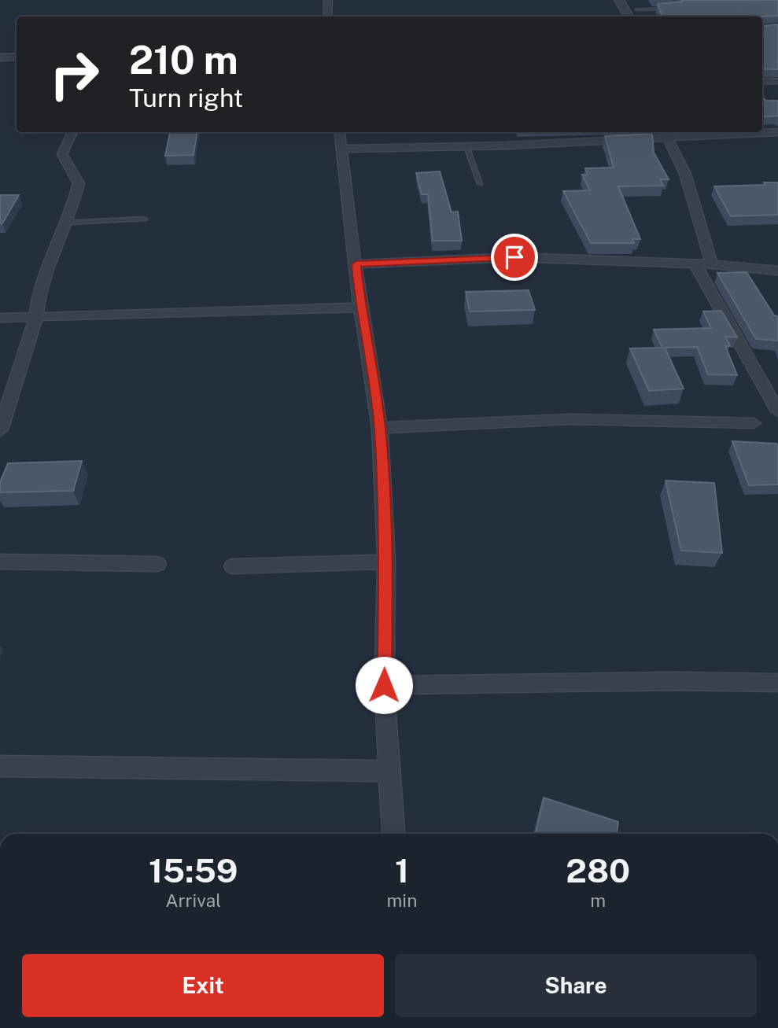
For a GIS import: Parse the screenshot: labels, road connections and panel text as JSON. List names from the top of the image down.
{
  "page": {
    "turn": ["210 m", "Turn right"],
    "eta": [
      "15:59",
      "Arrival",
      "1",
      "min",
      "280",
      "m"
    ],
    "buttons": ["Exit", "Share"]
  }
}
